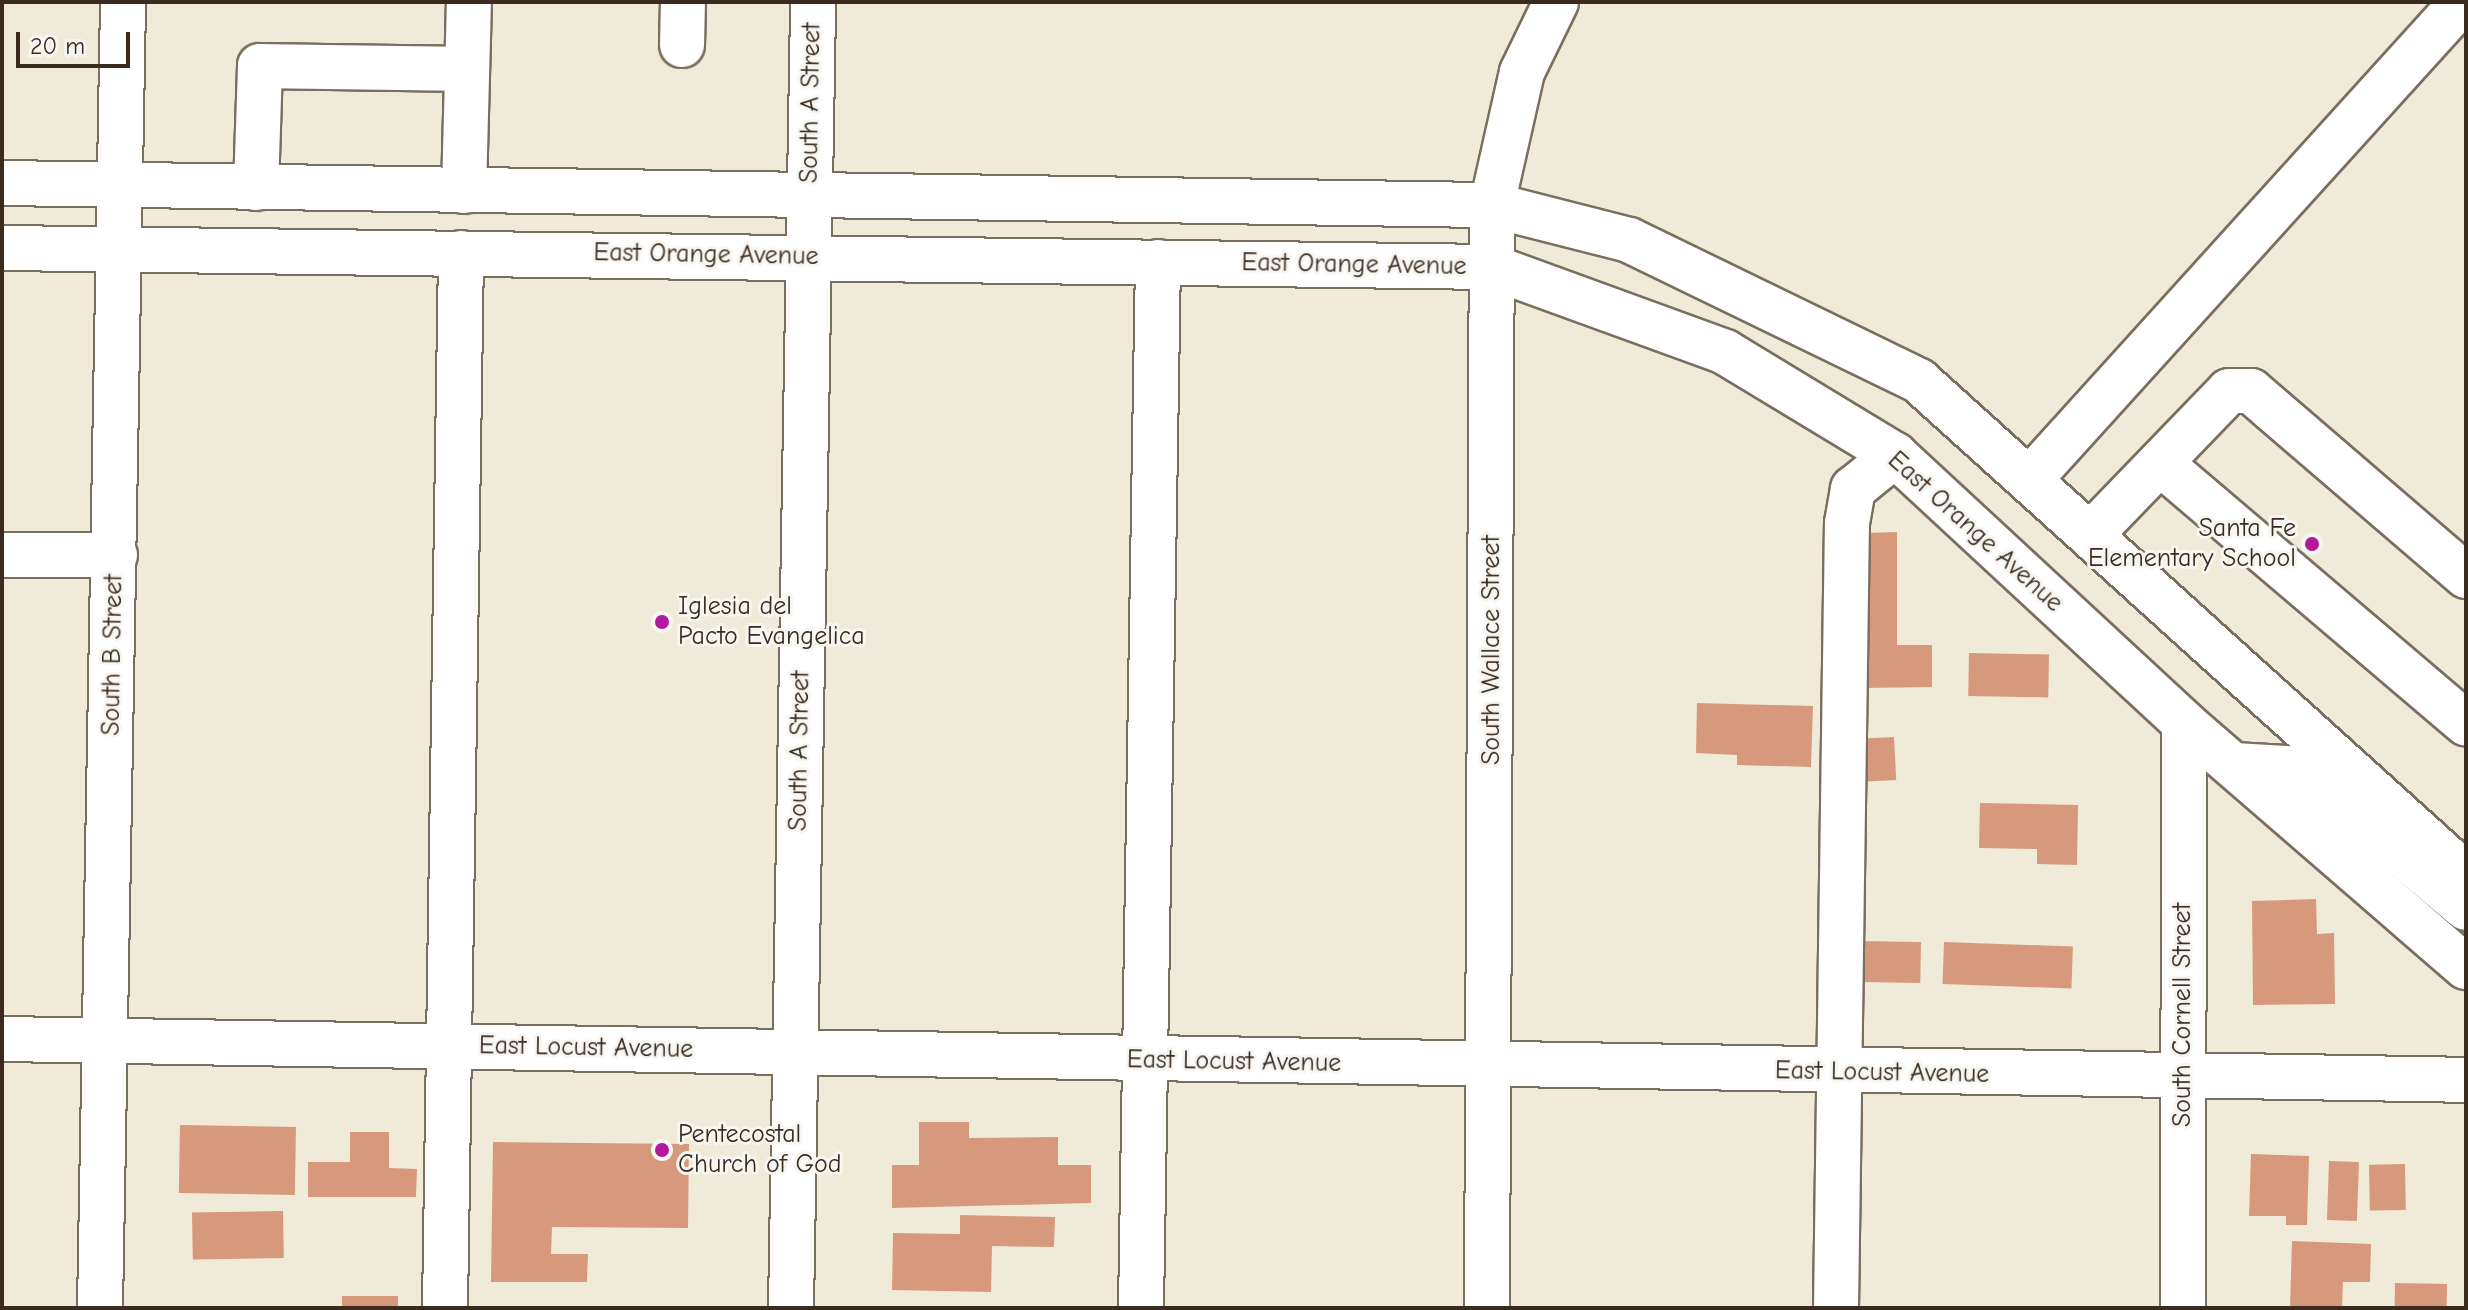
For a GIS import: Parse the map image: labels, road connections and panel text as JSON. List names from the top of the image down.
{
  "streets": {
    "street": [
      "South A Street",
      "East Orange Avenue",
      "South Wallace Street",
      "South B Street",
      "South Cornell Street",
      "East Locust Avenue"
    ]
  },
  "crossings": [
    ["South A Street", "East Orange Avenue"],
    ["South A Street", "East Locust Avenue"],
    ["East Orange Avenue", "South Wallace Street"],
    ["East Orange Avenue", "South B Street"],
    ["East Orange Avenue", "South Cornell Street"],
    ["South Wallace Street", "East Locust Avenue"],
    ["South B Street", "East Locust Avenue"],
    ["South Cornell Street", "East Locust Avenue"]
  ],
  "places": ["Santa Fe Elementary School", "Iglesia del Pacto Evangelica", "Pentecostal Church of God"],
  "scale_bar": "20 m"
}
